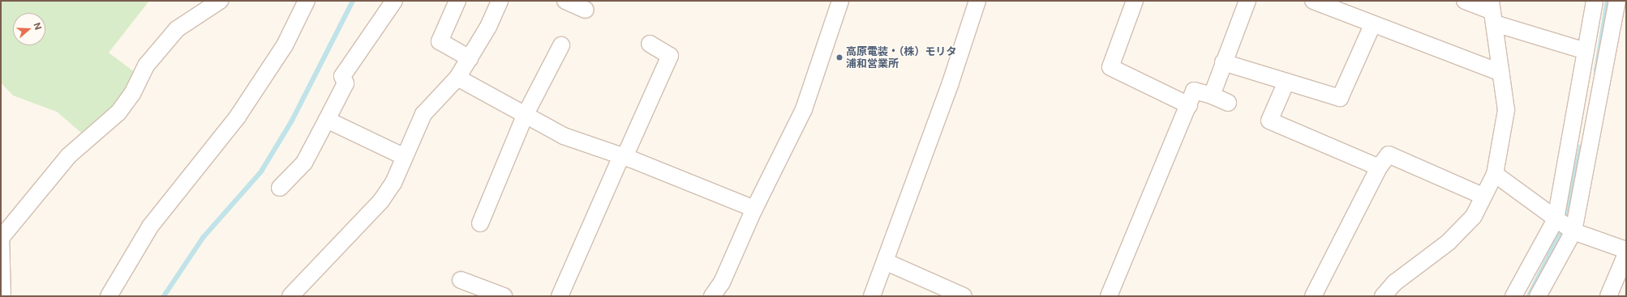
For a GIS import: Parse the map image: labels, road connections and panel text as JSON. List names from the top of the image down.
{
  "places": ["高原電装・（株）モリタ 浦和営業所"],
  "north": "right"
}
